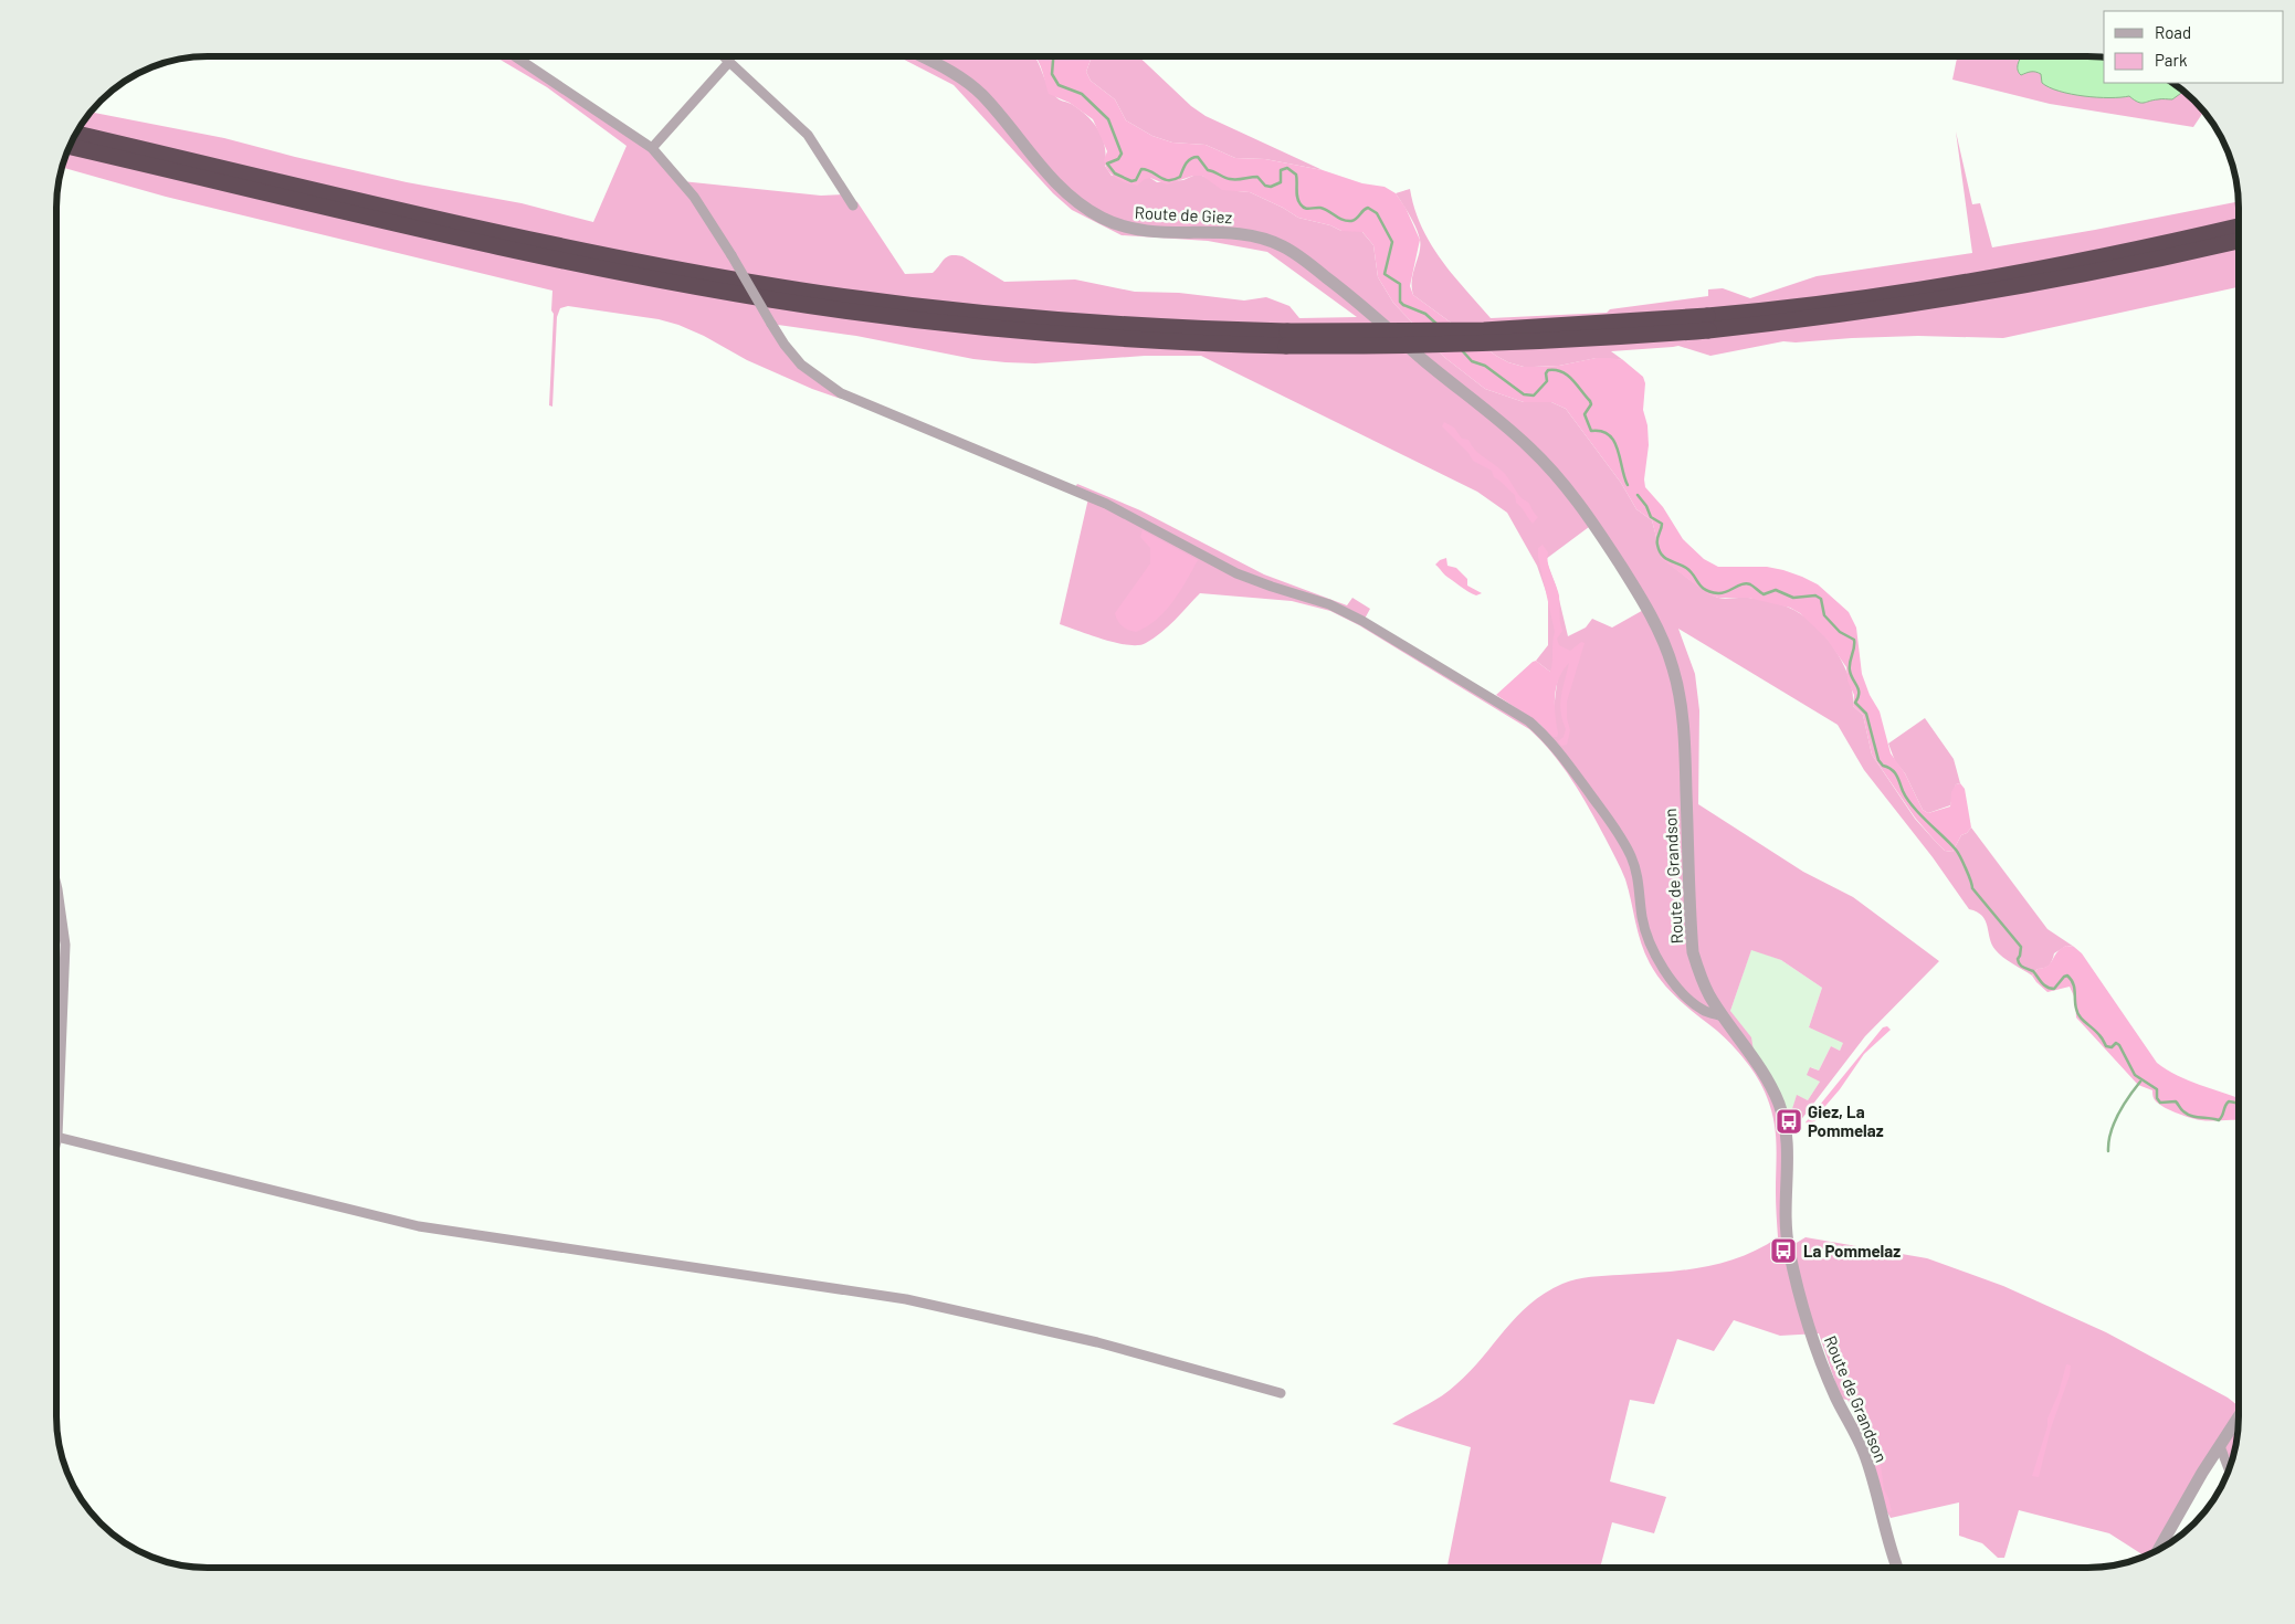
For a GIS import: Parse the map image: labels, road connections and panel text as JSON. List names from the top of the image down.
{
  "streets": {
    "street": ["Route de Giez", "Route de Grandson"]
  },
  "crossings": [
    ["Route de Giez", "Route de Grandson"]
  ],
  "places": {
    "bus stop": ["Giez, La Pommelaz", "La Pommelaz"]
  },
  "legend": ["Road", "Park"]
}
